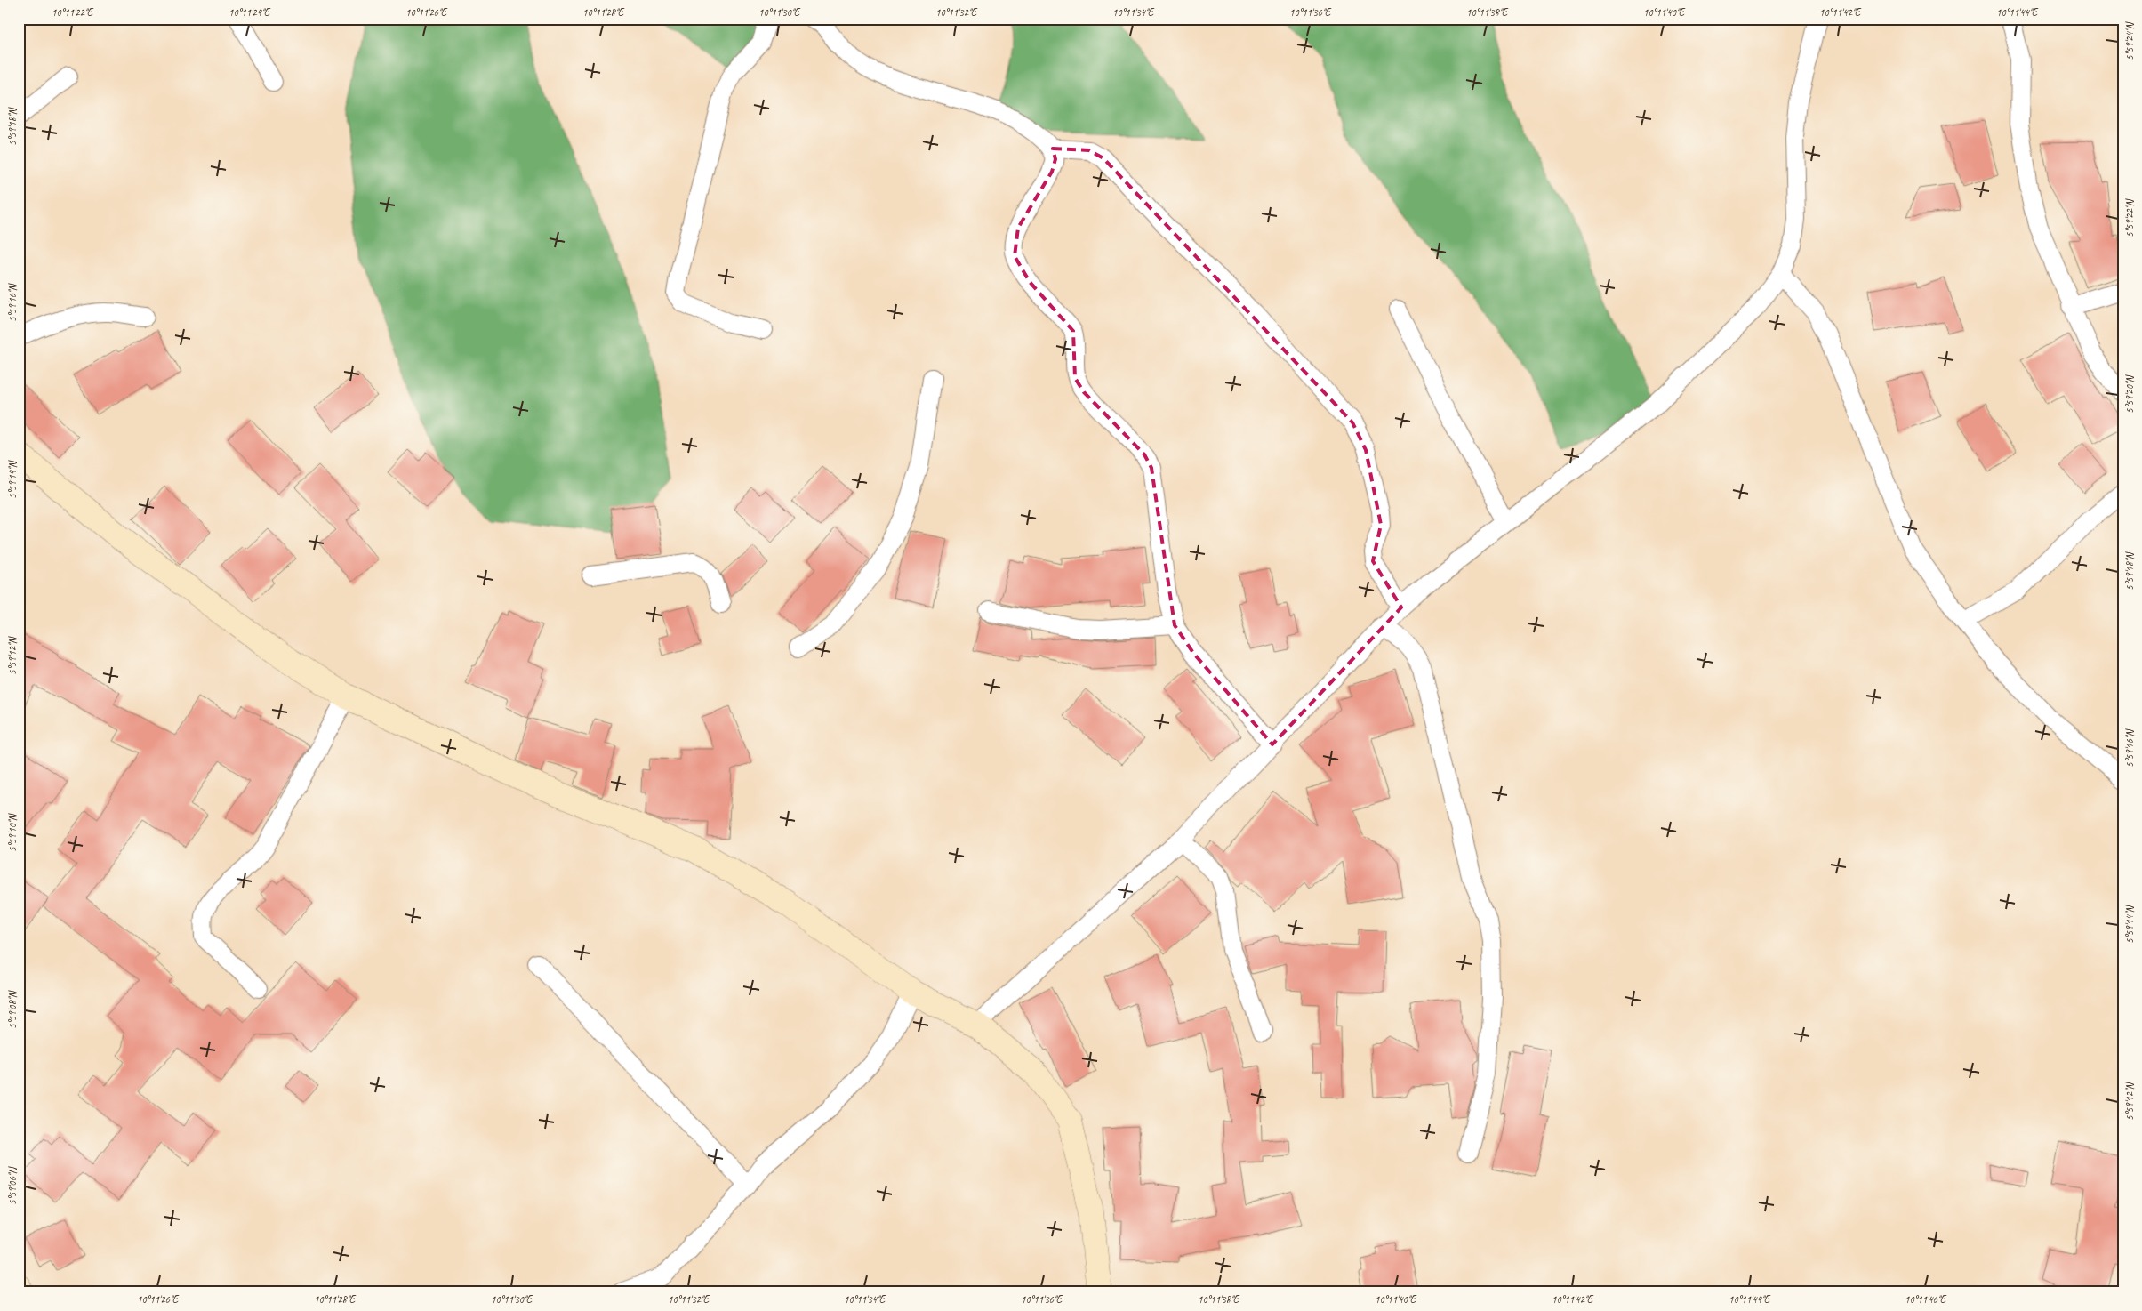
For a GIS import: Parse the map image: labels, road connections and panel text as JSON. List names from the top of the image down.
{
  "coordinates": [
    "10°11'22\"E",
    "10°11'24\"E",
    "10°11'26\"E",
    "10°11'28\"E",
    "10°11'30\"E",
    "10°11'32\"E",
    "10°11'34\"E",
    "10°11'36\"E",
    "10°11'38\"E",
    "10°11'40\"E",
    "10°11'42\"E",
    "10°11'44\"E",
    "5°59'24\"N",
    "5°59'18\"N",
    "5°59'22\"N",
    "5°59'16\"N",
    "5°59'20\"N",
    "5°59'14\"N",
    "5°59'12\"N",
    "5°59'10\"N",
    "5°59'08\"N",
    "5°59'06\"N",
    "10°11'46\"E"
  ]
}
